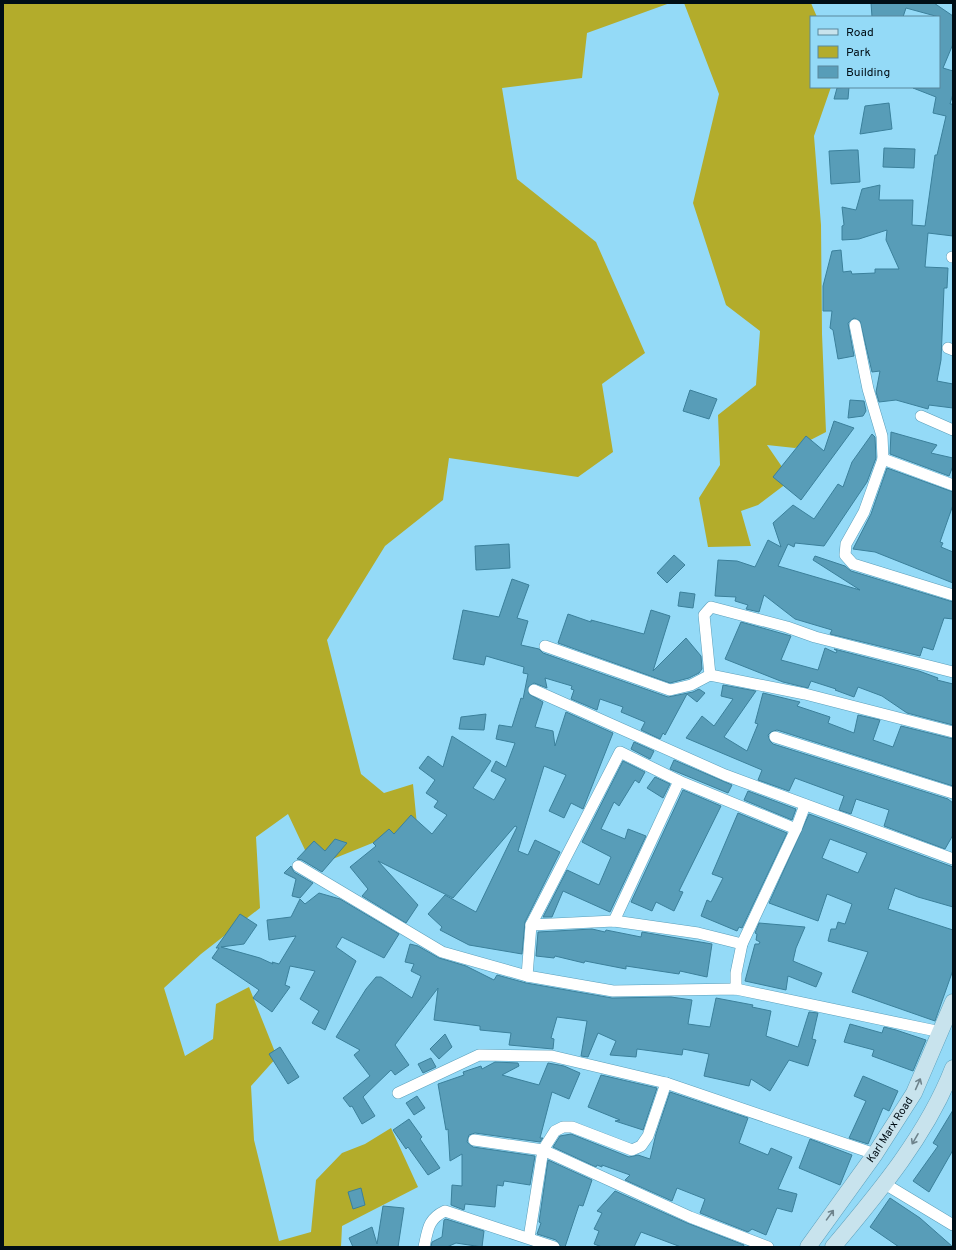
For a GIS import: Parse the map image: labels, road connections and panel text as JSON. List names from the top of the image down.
{
  "streets": {
    "main road": ["Karl Marx Road"]
  },
  "legend": ["Road", "Park", "Building"]
}
